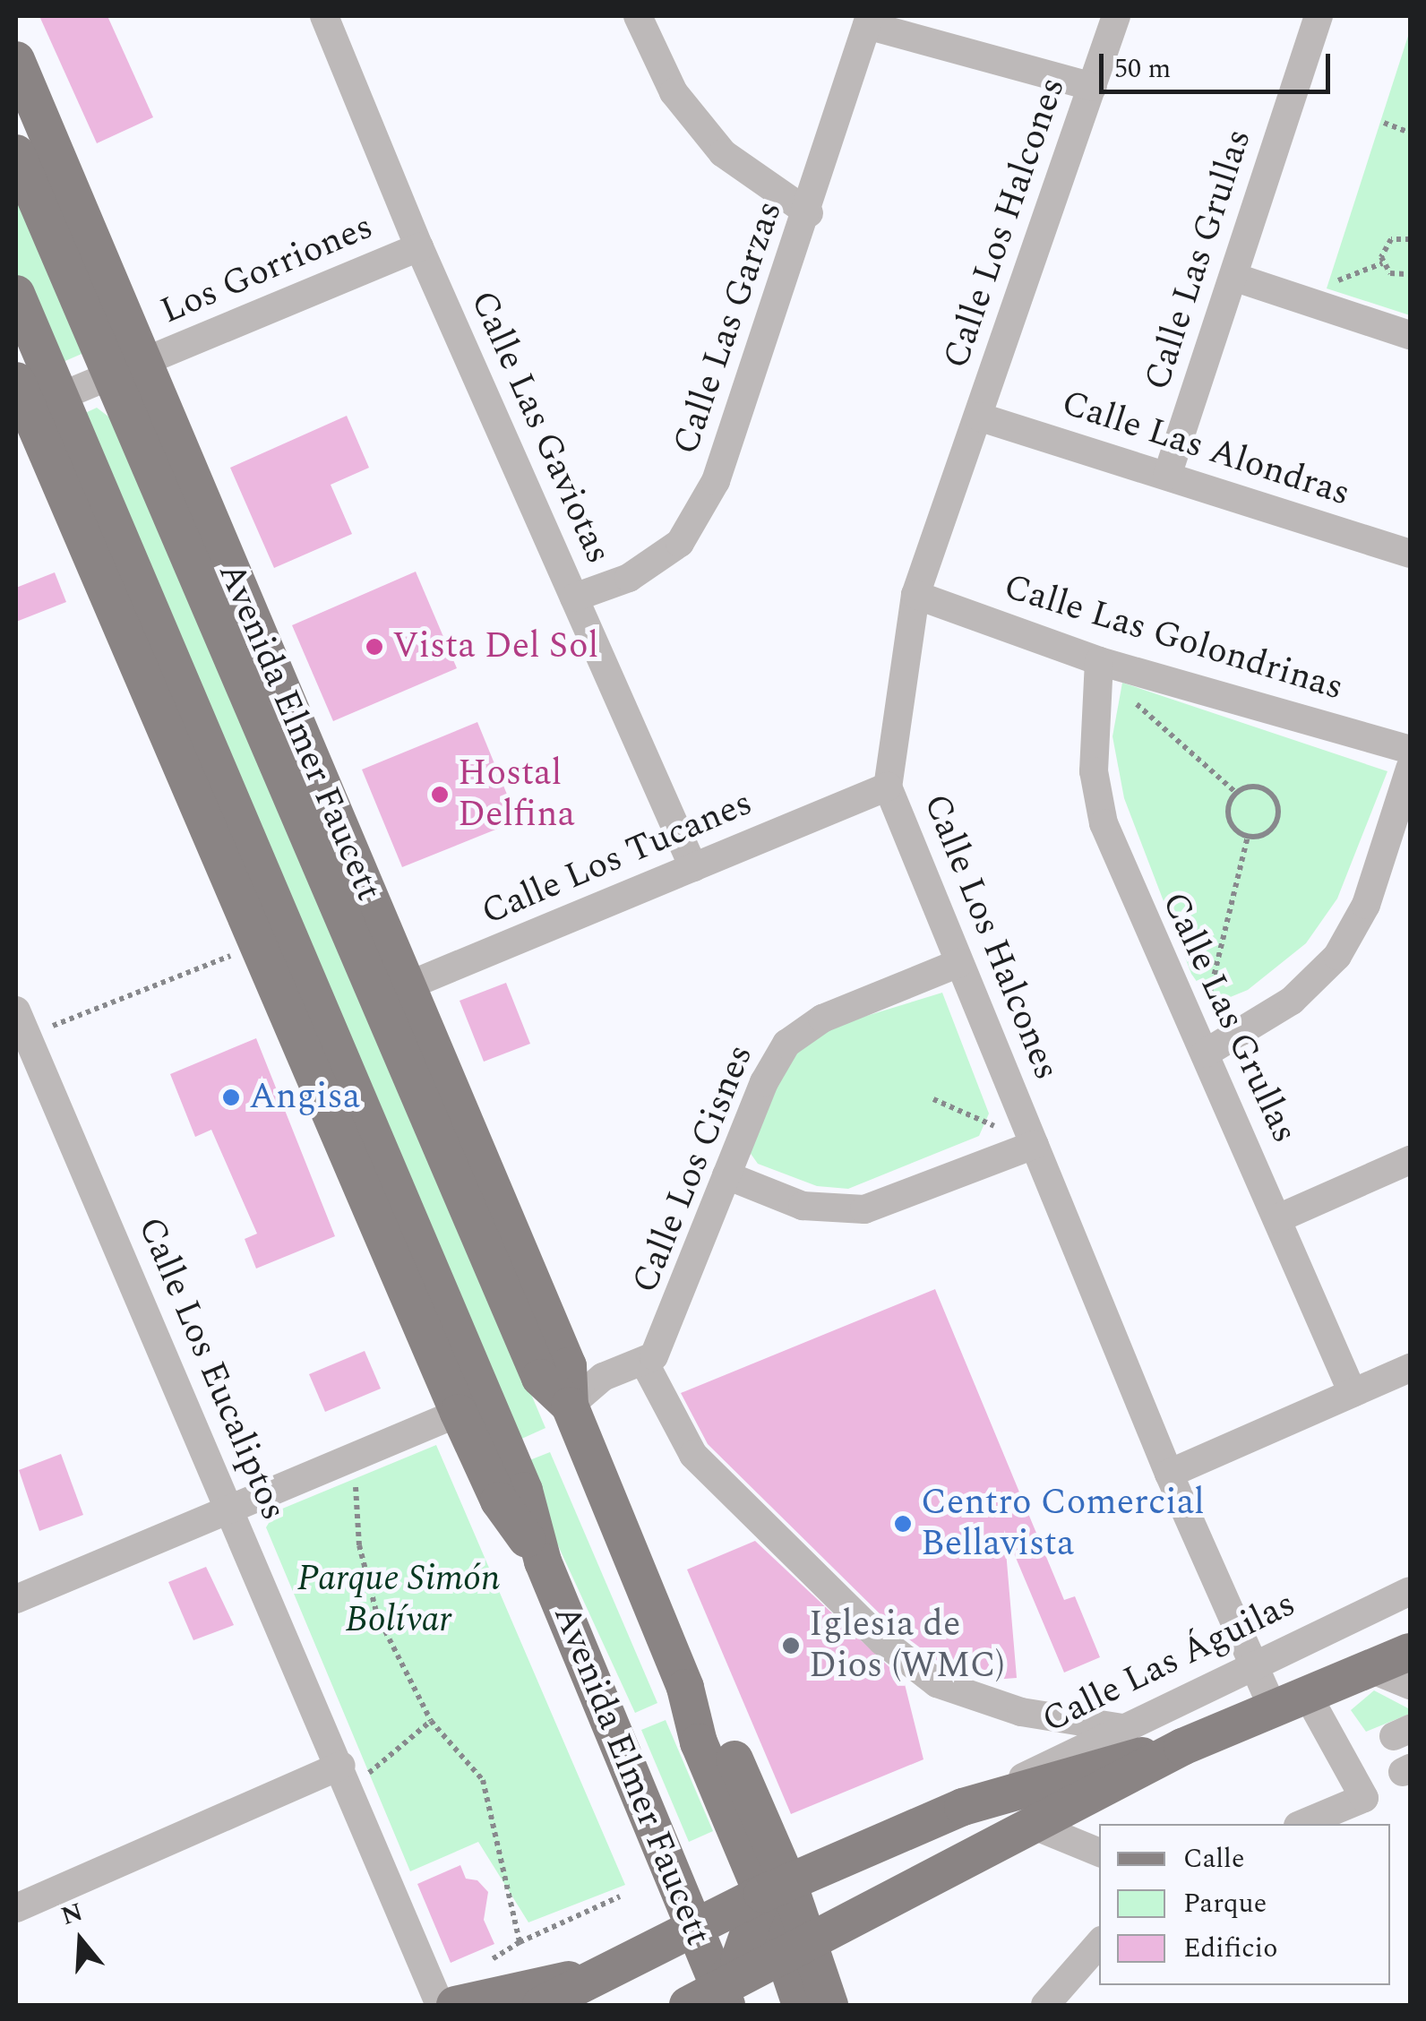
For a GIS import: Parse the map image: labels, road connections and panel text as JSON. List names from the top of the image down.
{
  "streets": {
    "main road": ["Avenida Elmer Faucett"],
    "street": [
      "Calle Los Halcones",
      "Calle Las Grullas",
      "Los Gorriones",
      "Calle Las Garzas",
      "Calle Las Gaviotas",
      "Calle Las Alondras",
      "Calle Las Golondrinas",
      "Calle Los Tucanes",
      "Calle Los Cisnes",
      "Calle Los Eucaliptos",
      "Calle Las Águilas"
    ]
  },
  "crossings": [
    ["Calle Los Halcones", "Calle Las Alondras"],
    ["Calle Los Halcones", "Calle Las Golondrinas"],
    ["Calle Los Halcones", "Calle Los Tucanes"],
    ["Calle Los Halcones", "Calle Los Cisnes"],
    ["Calle Los Halcones", "Calle Las Águilas"],
    ["Calle Las Grullas", "Calle Las Alondras"],
    ["Calle Las Grullas", "Calle Las Golondrinas"],
    ["Los Gorriones", "Calle Las Gaviotas"],
    ["Los Gorriones", "Avenida Elmer Faucett"],
    ["Calle Las Garzas", "Calle Las Gaviotas"],
    ["Calle Las Gaviotas", "Calle Los Tucanes"],
    ["Avenida Elmer Faucett", "Calle Los Tucanes"]
  ],
  "parks": ["Parque Simón Bolívar"],
  "places": [
    "Vista Del Sol",
    "Hostal Delfina",
    "Angisa",
    "Centro Comercial Bellavista",
    "Iglesia de Dios (WMC)"
  ],
  "legend": ["Calle", "Parque", "Edificio"],
  "scale_bar": "50 m",
  "north": "top"
}
